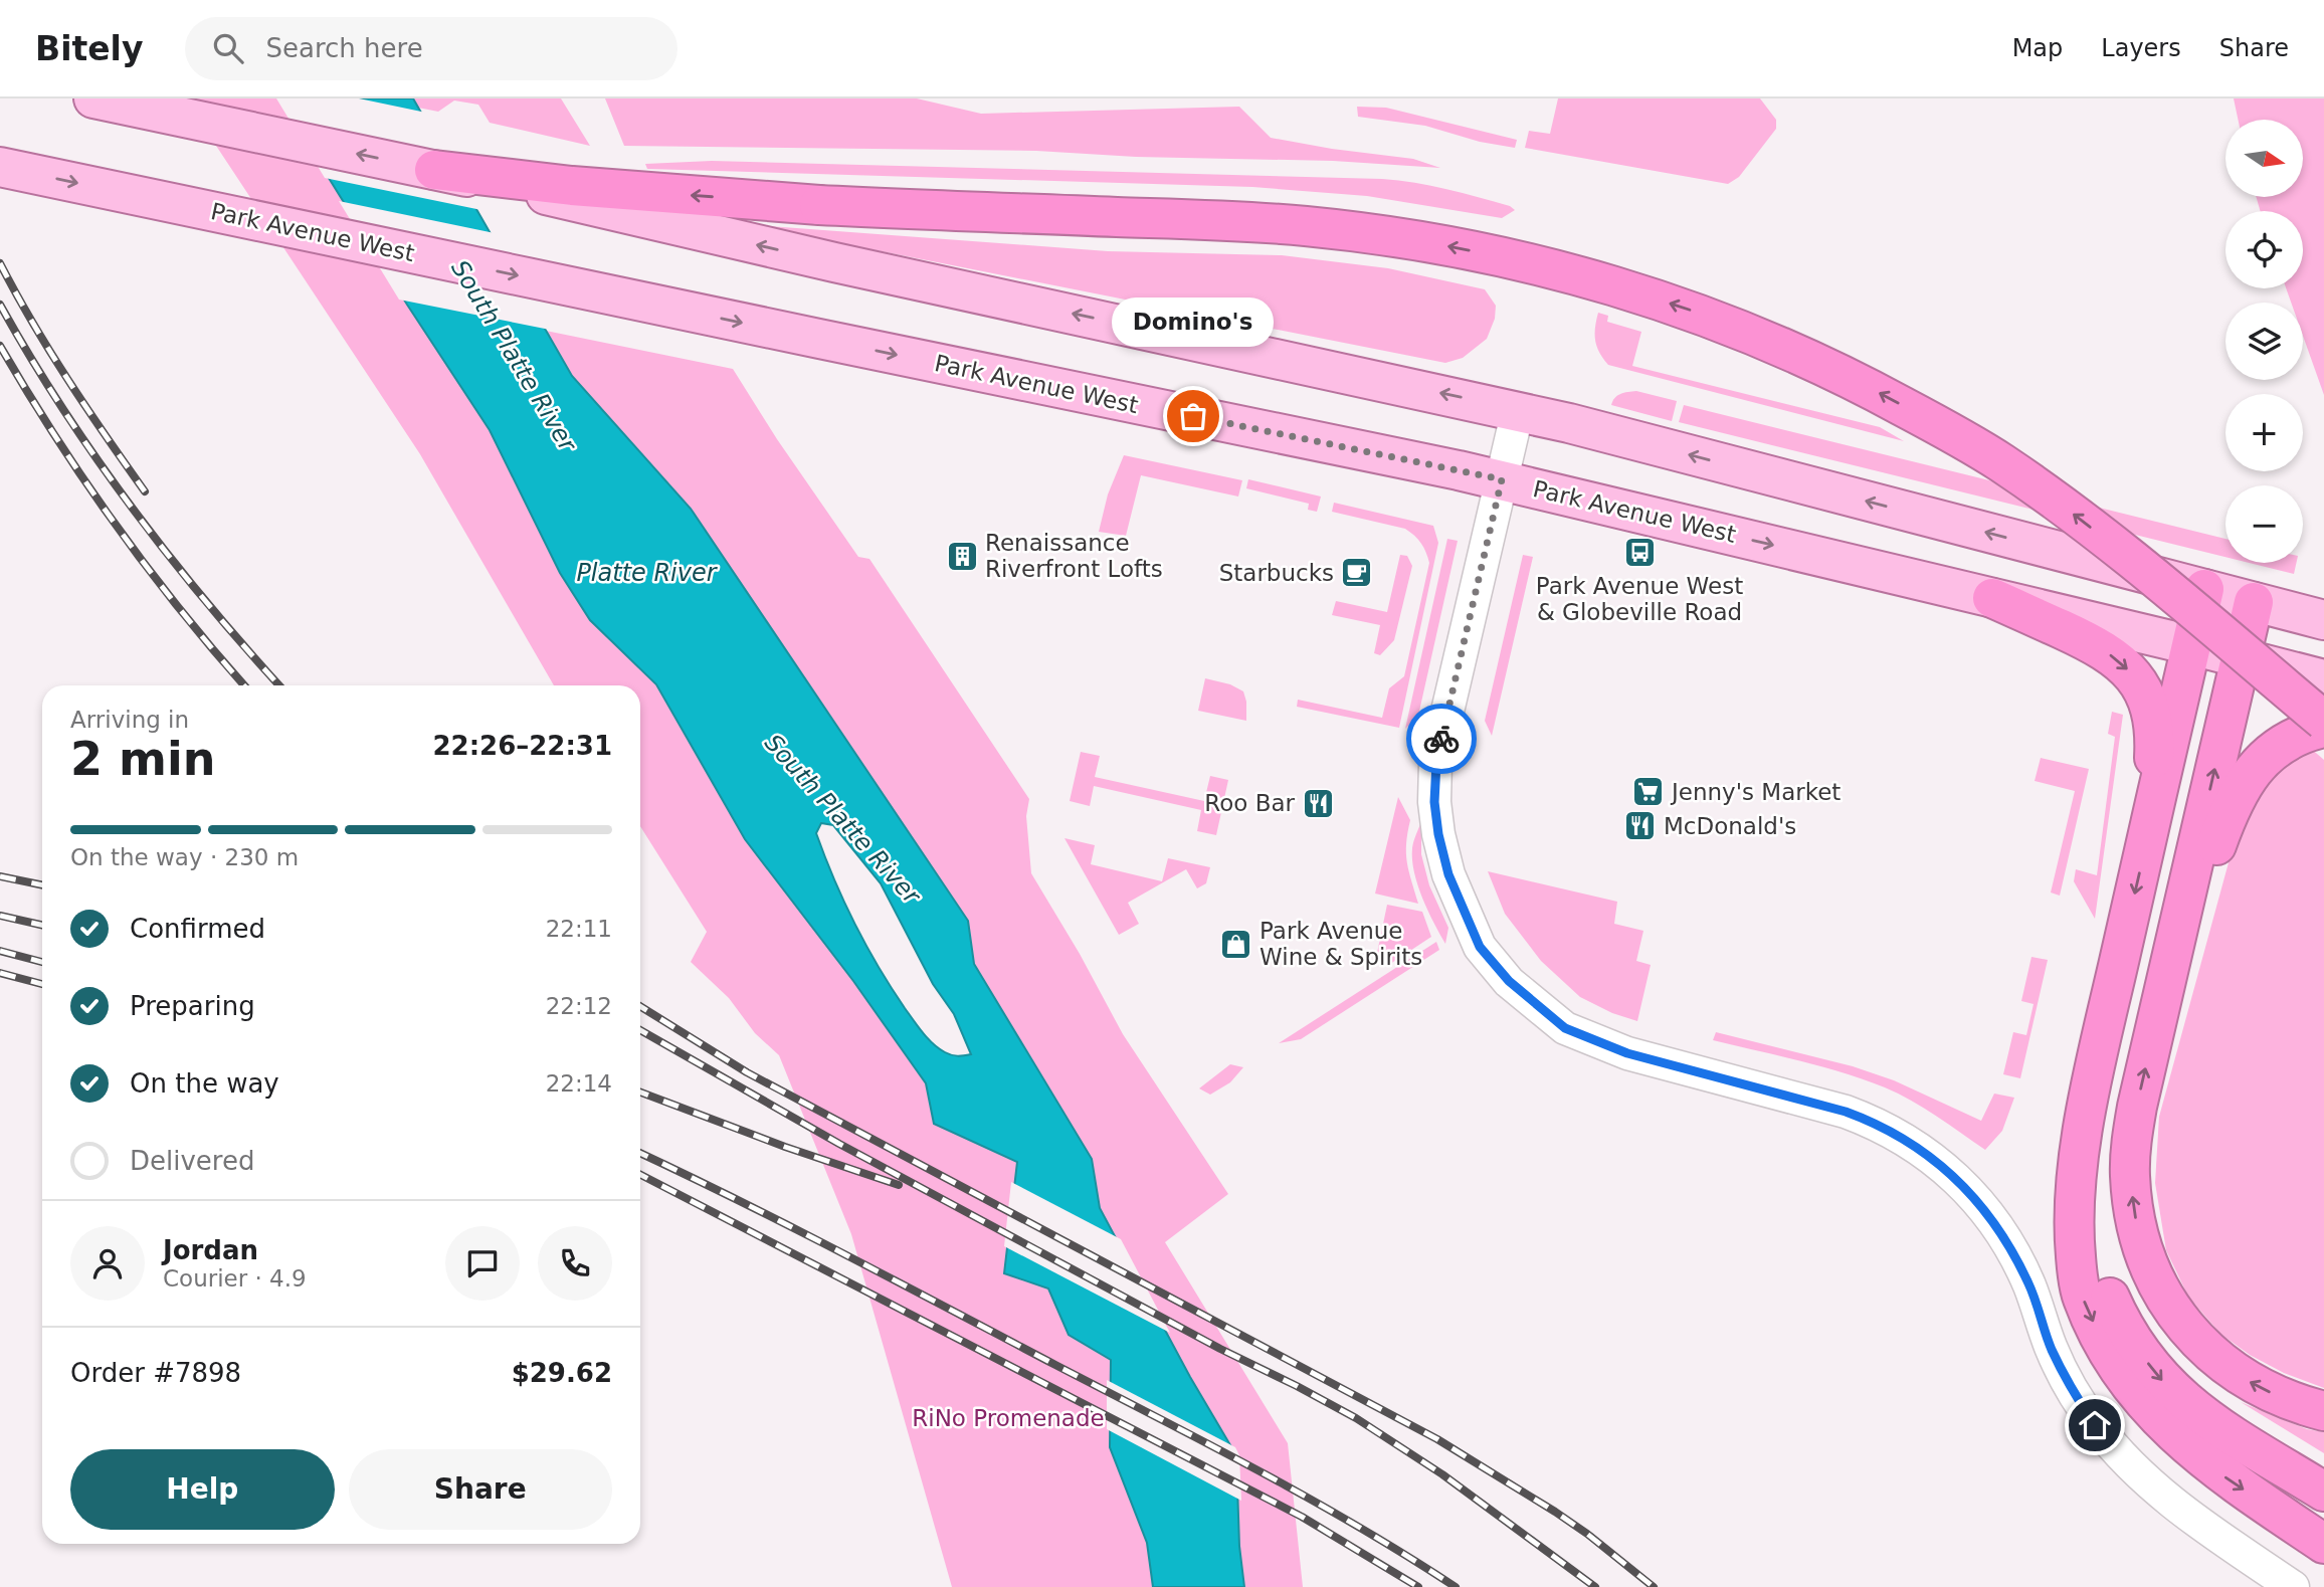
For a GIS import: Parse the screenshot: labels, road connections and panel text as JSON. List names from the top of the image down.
{
  "streets": {
    "main road": ["Park Avenue West"]
  },
  "water": ["South Platte River", "Platte River"],
  "parks": ["RiNo Promenade"],
  "places": {
    "other": ["Domino's"],
    "bus stop": ["Park Avenue West & Globeville Road"],
    "building": ["Renaissance Riverfront Lofts"],
    "cafe": ["Starbucks"],
    "supermarket": ["Jenny's Market"],
    "restaurant": ["Roo Bar", "McDonald's"],
    "shop": ["Park Avenue Wine & Spirits"]
  },
  "north": "right",
  "page": {
    "header": "Bitely",
    "search": "Search here",
    "nav": ["Map", "Layers", "Share"],
    "map_buttons": ["+", "−"],
    "bubble": "Domino's",
    "heading": ["2 min", "Arriving in", "22:26–22:31"],
    "panel": [
      "Jordan",
      "Courier · 4.9",
      "Order #7898",
      "$29.62"
    ],
    "bar": "On the way · 230 m",
    "list": [
      ["Confirmed", "22:11"],
      ["Preparing", "22:12"],
      ["On the way", "22:14"],
      "Delivered"
    ],
    "buttons": ["Help", "Share"]
  }
}
